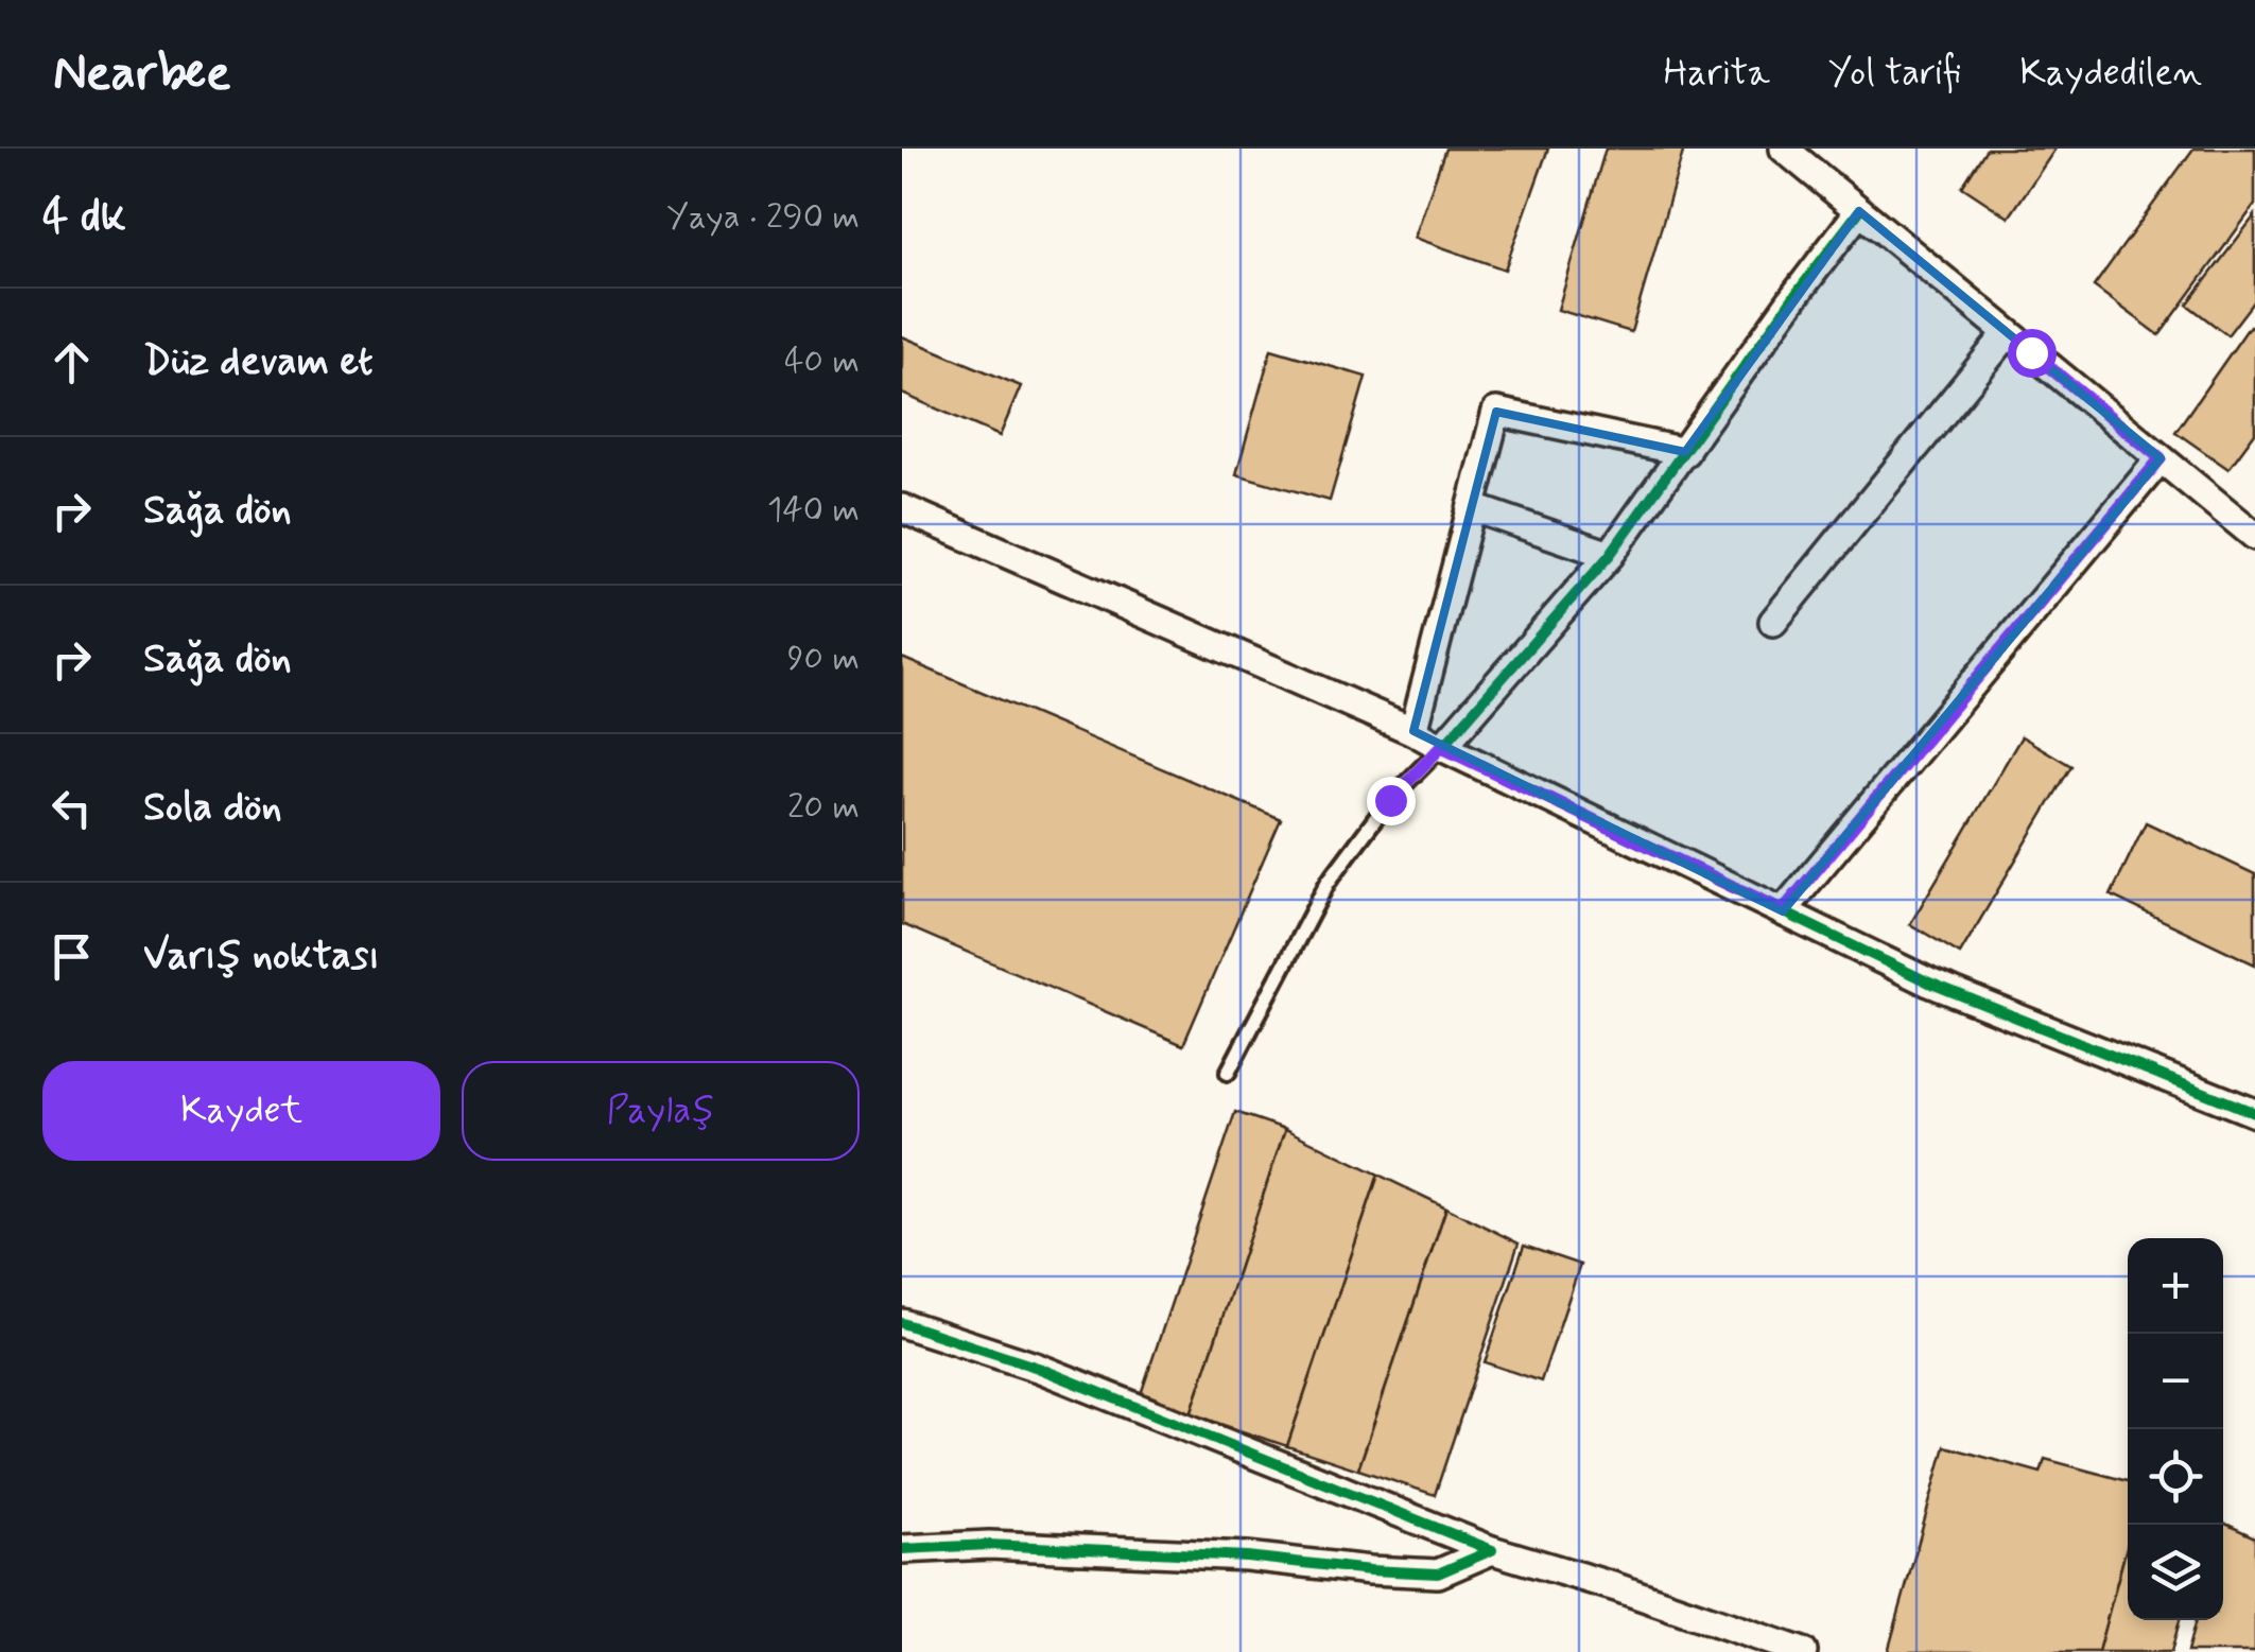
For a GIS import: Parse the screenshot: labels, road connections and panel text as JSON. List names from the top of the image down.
{
  "page": {
    "header": "Nearbee",
    "nav": ["Harita", "Yol tarifi", "Kaydedilen"],
    "heading": ["4 dk", "Yaya · 290 m"],
    "list": [
      ["Düz devam et", "40 m"],
      ["Sağa dön", "140 m"],
      ["Sağa dön", "90 m"],
      ["Sola dön", "20 m"],
      "Varış noktası"
    ],
    "buttons": ["Kaydet", "Paylaş"],
    "map_buttons": ["+", "−"]
  }
}
